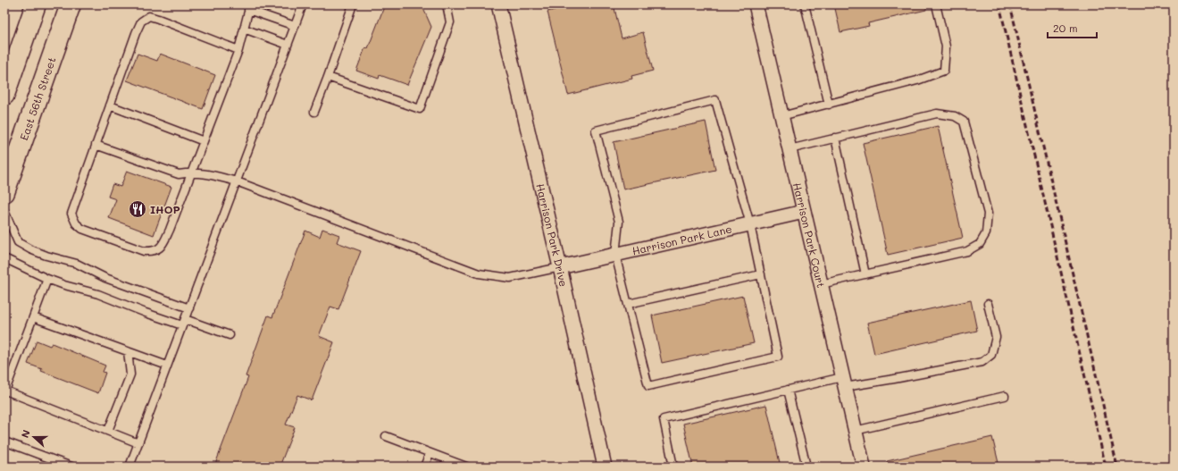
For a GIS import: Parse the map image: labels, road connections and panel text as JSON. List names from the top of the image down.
{
  "streets": {
    "main road": ["East 56th Street"],
    "street": ["Harrison Park Drive", "Harrison Park Court", "Harrison Park Lane"]
  },
  "crossings": [
    ["Harrison Park Drive", "Harrison Park Lane"],
    ["Harrison Park Court", "Harrison Park Lane"]
  ],
  "places": {
    "restaurant": ["IHOP"]
  },
  "scale_bar": "20 m",
  "north": "left"
}
